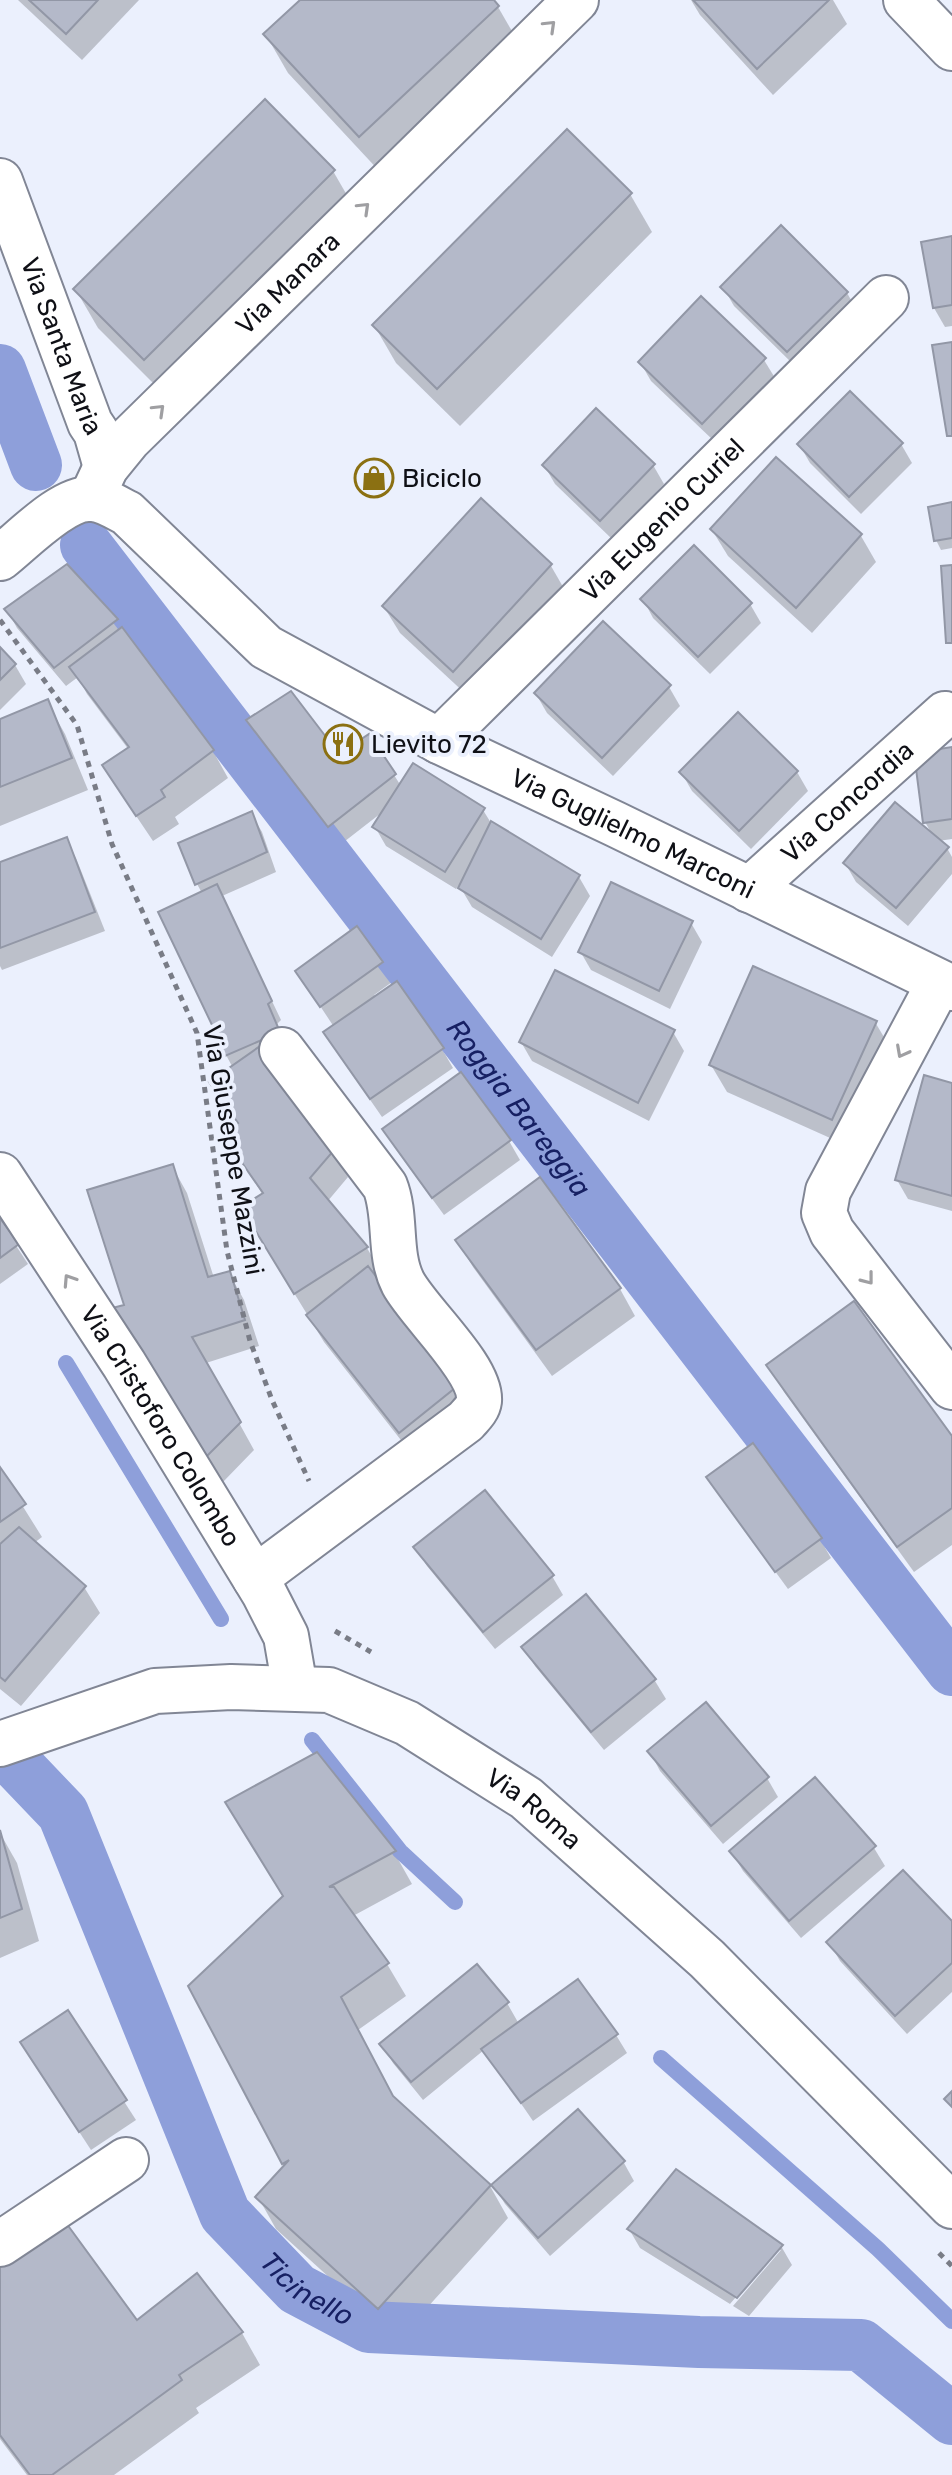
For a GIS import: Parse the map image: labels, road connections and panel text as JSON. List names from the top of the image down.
{
  "streets": {
    "street": [
      "Via Manara",
      "Via Santa Maria",
      "Via Eugenio Curiel",
      "Via Concordia",
      "Via Guglielmo Marconi",
      "Via Cristoforo Colombo",
      "Via Roma"
    ],
    "path": ["Via Giuseppe Mazzini"]
  },
  "crossings": [
    ["Via Manara", "Via Santa Maria"],
    ["Via Manara", "Via Guglielmo Marconi"],
    ["Via Santa Maria", "Via Guglielmo Marconi"],
    ["Via Eugenio Curiel", "Via Guglielmo Marconi"],
    ["Via Concordia", "Via Guglielmo Marconi"],
    ["Via Cristoforo Colombo", "Via Roma"]
  ],
  "one_way": ["Via Manara", "Via Cristoforo Colombo"],
  "water": ["Roggia Bareggia", "Ticinello"],
  "places": {
    "shop": ["Biciclo"],
    "restaurant": ["Lievito 72"]
  }
}
